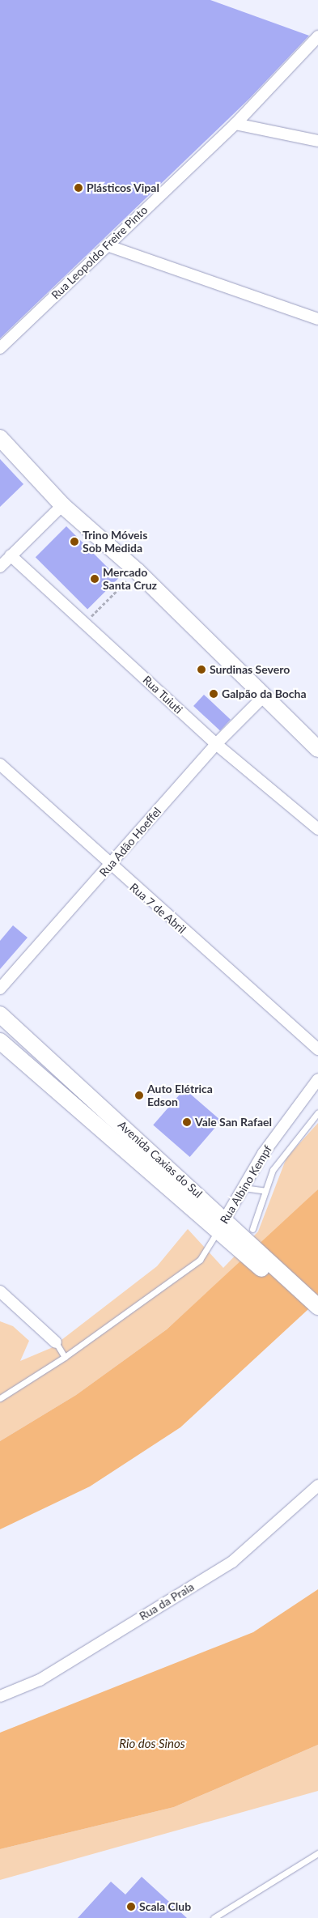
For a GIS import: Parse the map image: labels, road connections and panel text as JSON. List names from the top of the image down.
{
  "streets": {
    "street": [
      "Rua Leopoldo Freire Pinto",
      "Rua Tuiuti",
      "Rua Adão Hoeffel",
      "Rua 7 de Abril",
      "Avenida Caxias do Sul",
      "Rua Albino Kempf",
      "Rua da Praia"
    ]
  },
  "crossings": [
    ["Rua Tuiuti", "Rua Adão Hoeffel"],
    ["Rua Adão Hoeffel", "Rua 7 de Abril"],
    ["Avenida Caxias do Sul", "Rua Albino Kempf"]
  ],
  "water": ["Rio dos Sinos"],
  "places": [
    "Plásticos Vipal",
    "Trino Móveis Sob Medida",
    "Mercado Santa Cruz",
    "Surdinas Severo",
    "Galpão da Bocha",
    "Auto Elétrica Edson",
    "Vale San Rafael",
    "Scala Club"
  ]
}
